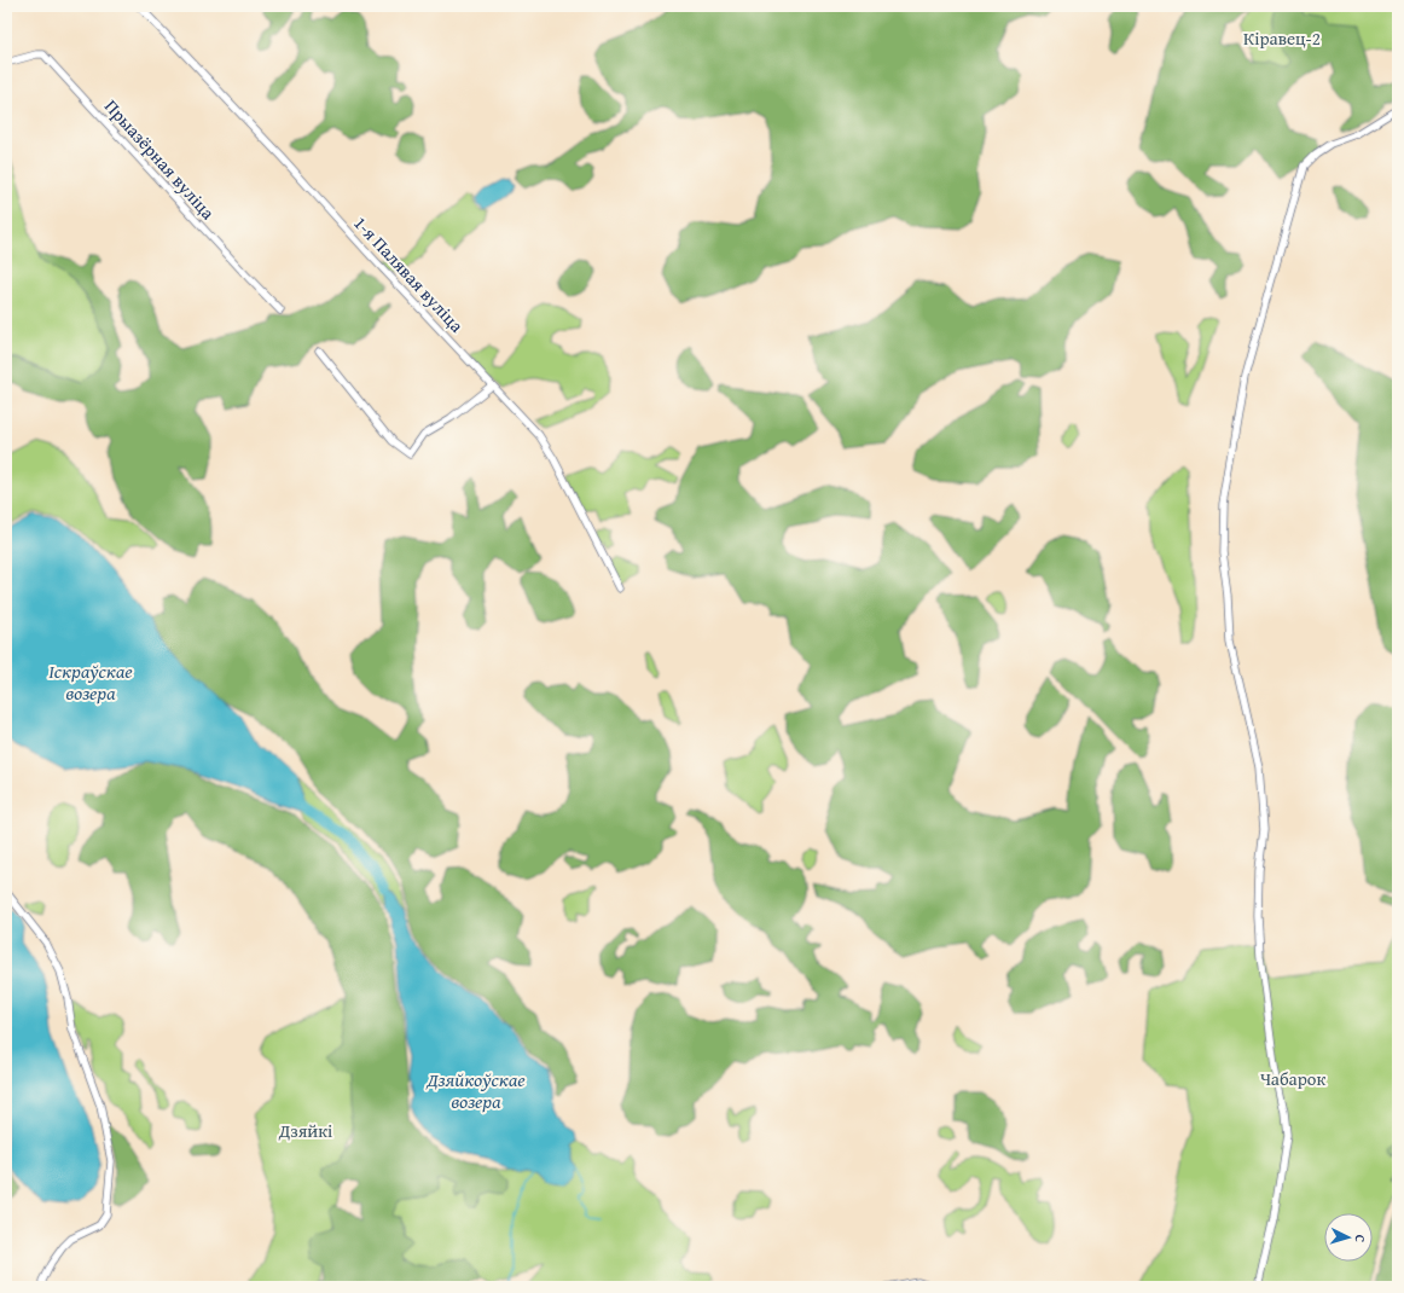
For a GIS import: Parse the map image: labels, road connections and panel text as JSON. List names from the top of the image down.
{
  "streets": {
    "street": ["Прыазёрная вуліца", "1-я Палявая вуліца"]
  },
  "water": ["Іскраўскае возера", "Дзяйкоўскае возера"],
  "parks": ["Кіравец-2", "Чабарок", "Дзяйкі"],
  "north": "right"
}
